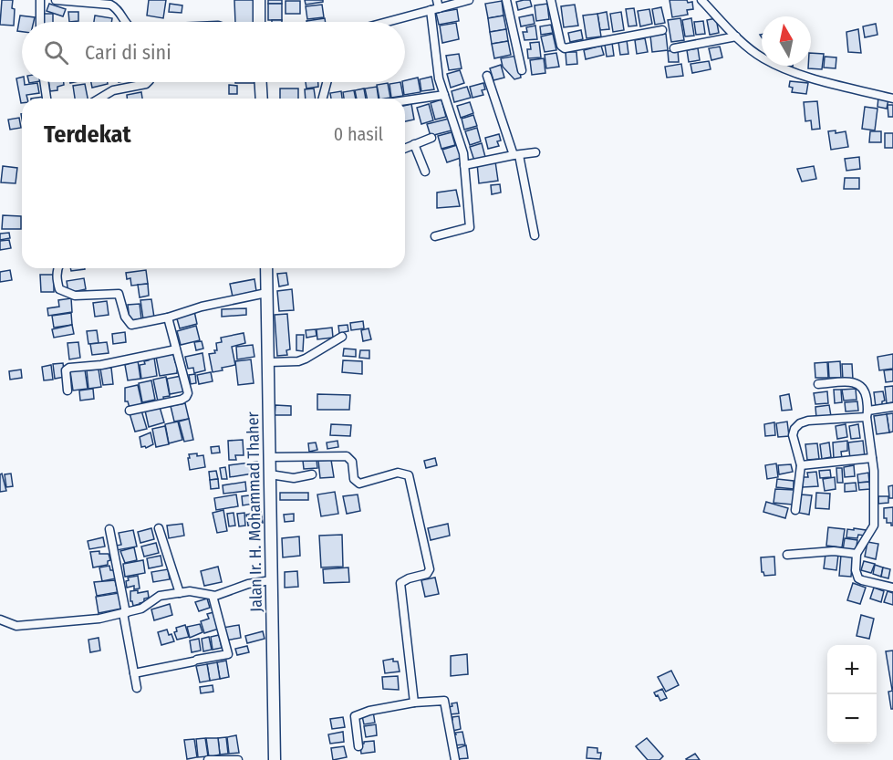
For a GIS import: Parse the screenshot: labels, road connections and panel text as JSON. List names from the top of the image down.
{
  "streets": {
    "main road": ["Jalan Ir. H. Mohammad Thaher"]
  },
  "north": "top",
  "page": {
    "search": "Cari di sini",
    "heading": ["Terdekat", "0 hasil"],
    "map_buttons": ["+", "−"]
  }
}
